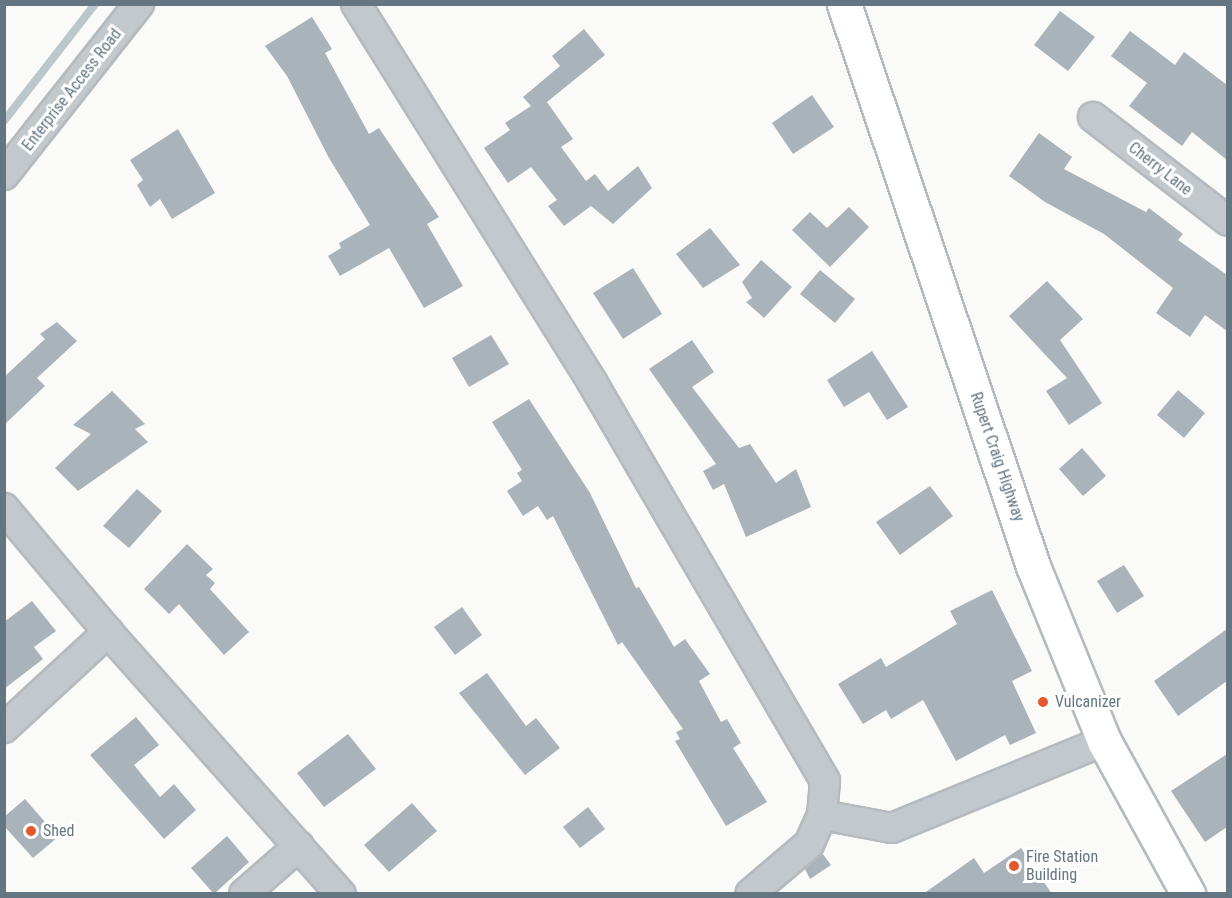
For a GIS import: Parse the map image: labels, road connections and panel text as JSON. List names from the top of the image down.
{
  "streets": {
    "main road": ["Rupert Craig Highway"],
    "street": ["Enterprise Access Road", "Cherry Lane"]
  },
  "places": ["Vulcanizer", "Shed", "Fire Station Building"]
}
